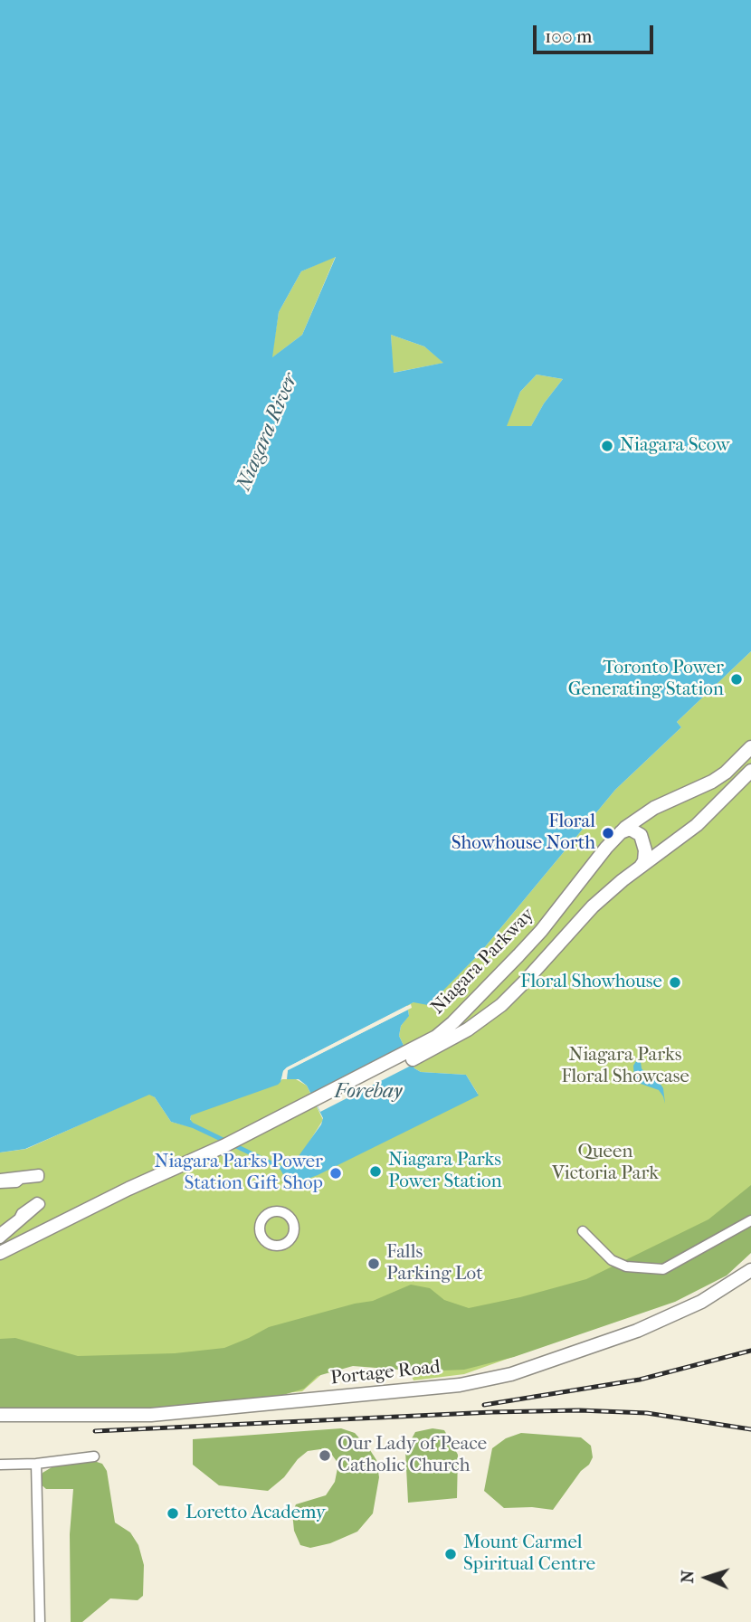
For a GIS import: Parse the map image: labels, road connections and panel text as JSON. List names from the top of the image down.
{
  "streets": {
    "main road": ["Niagara Parkway", "Portage Road"]
  },
  "water": ["Niagara River", "Forebay"],
  "parks": ["Niagara Parks Floral Showcase", "Queen Victoria Park"],
  "places": [
    "Niagara Scow",
    "Toronto Power Generating Station",
    "Floral Showhouse North",
    "Floral Showhouse",
    "Niagara Parks Power Station",
    "Niagara Parks Power Station Gift Shop",
    "Falls Parking Lot",
    "Our Lady of Peace Catholic Church",
    "Loretto Academy",
    "Mount Carmel Spiritual Centre"
  ],
  "scale_bar": "100 m",
  "north": "left"
}
